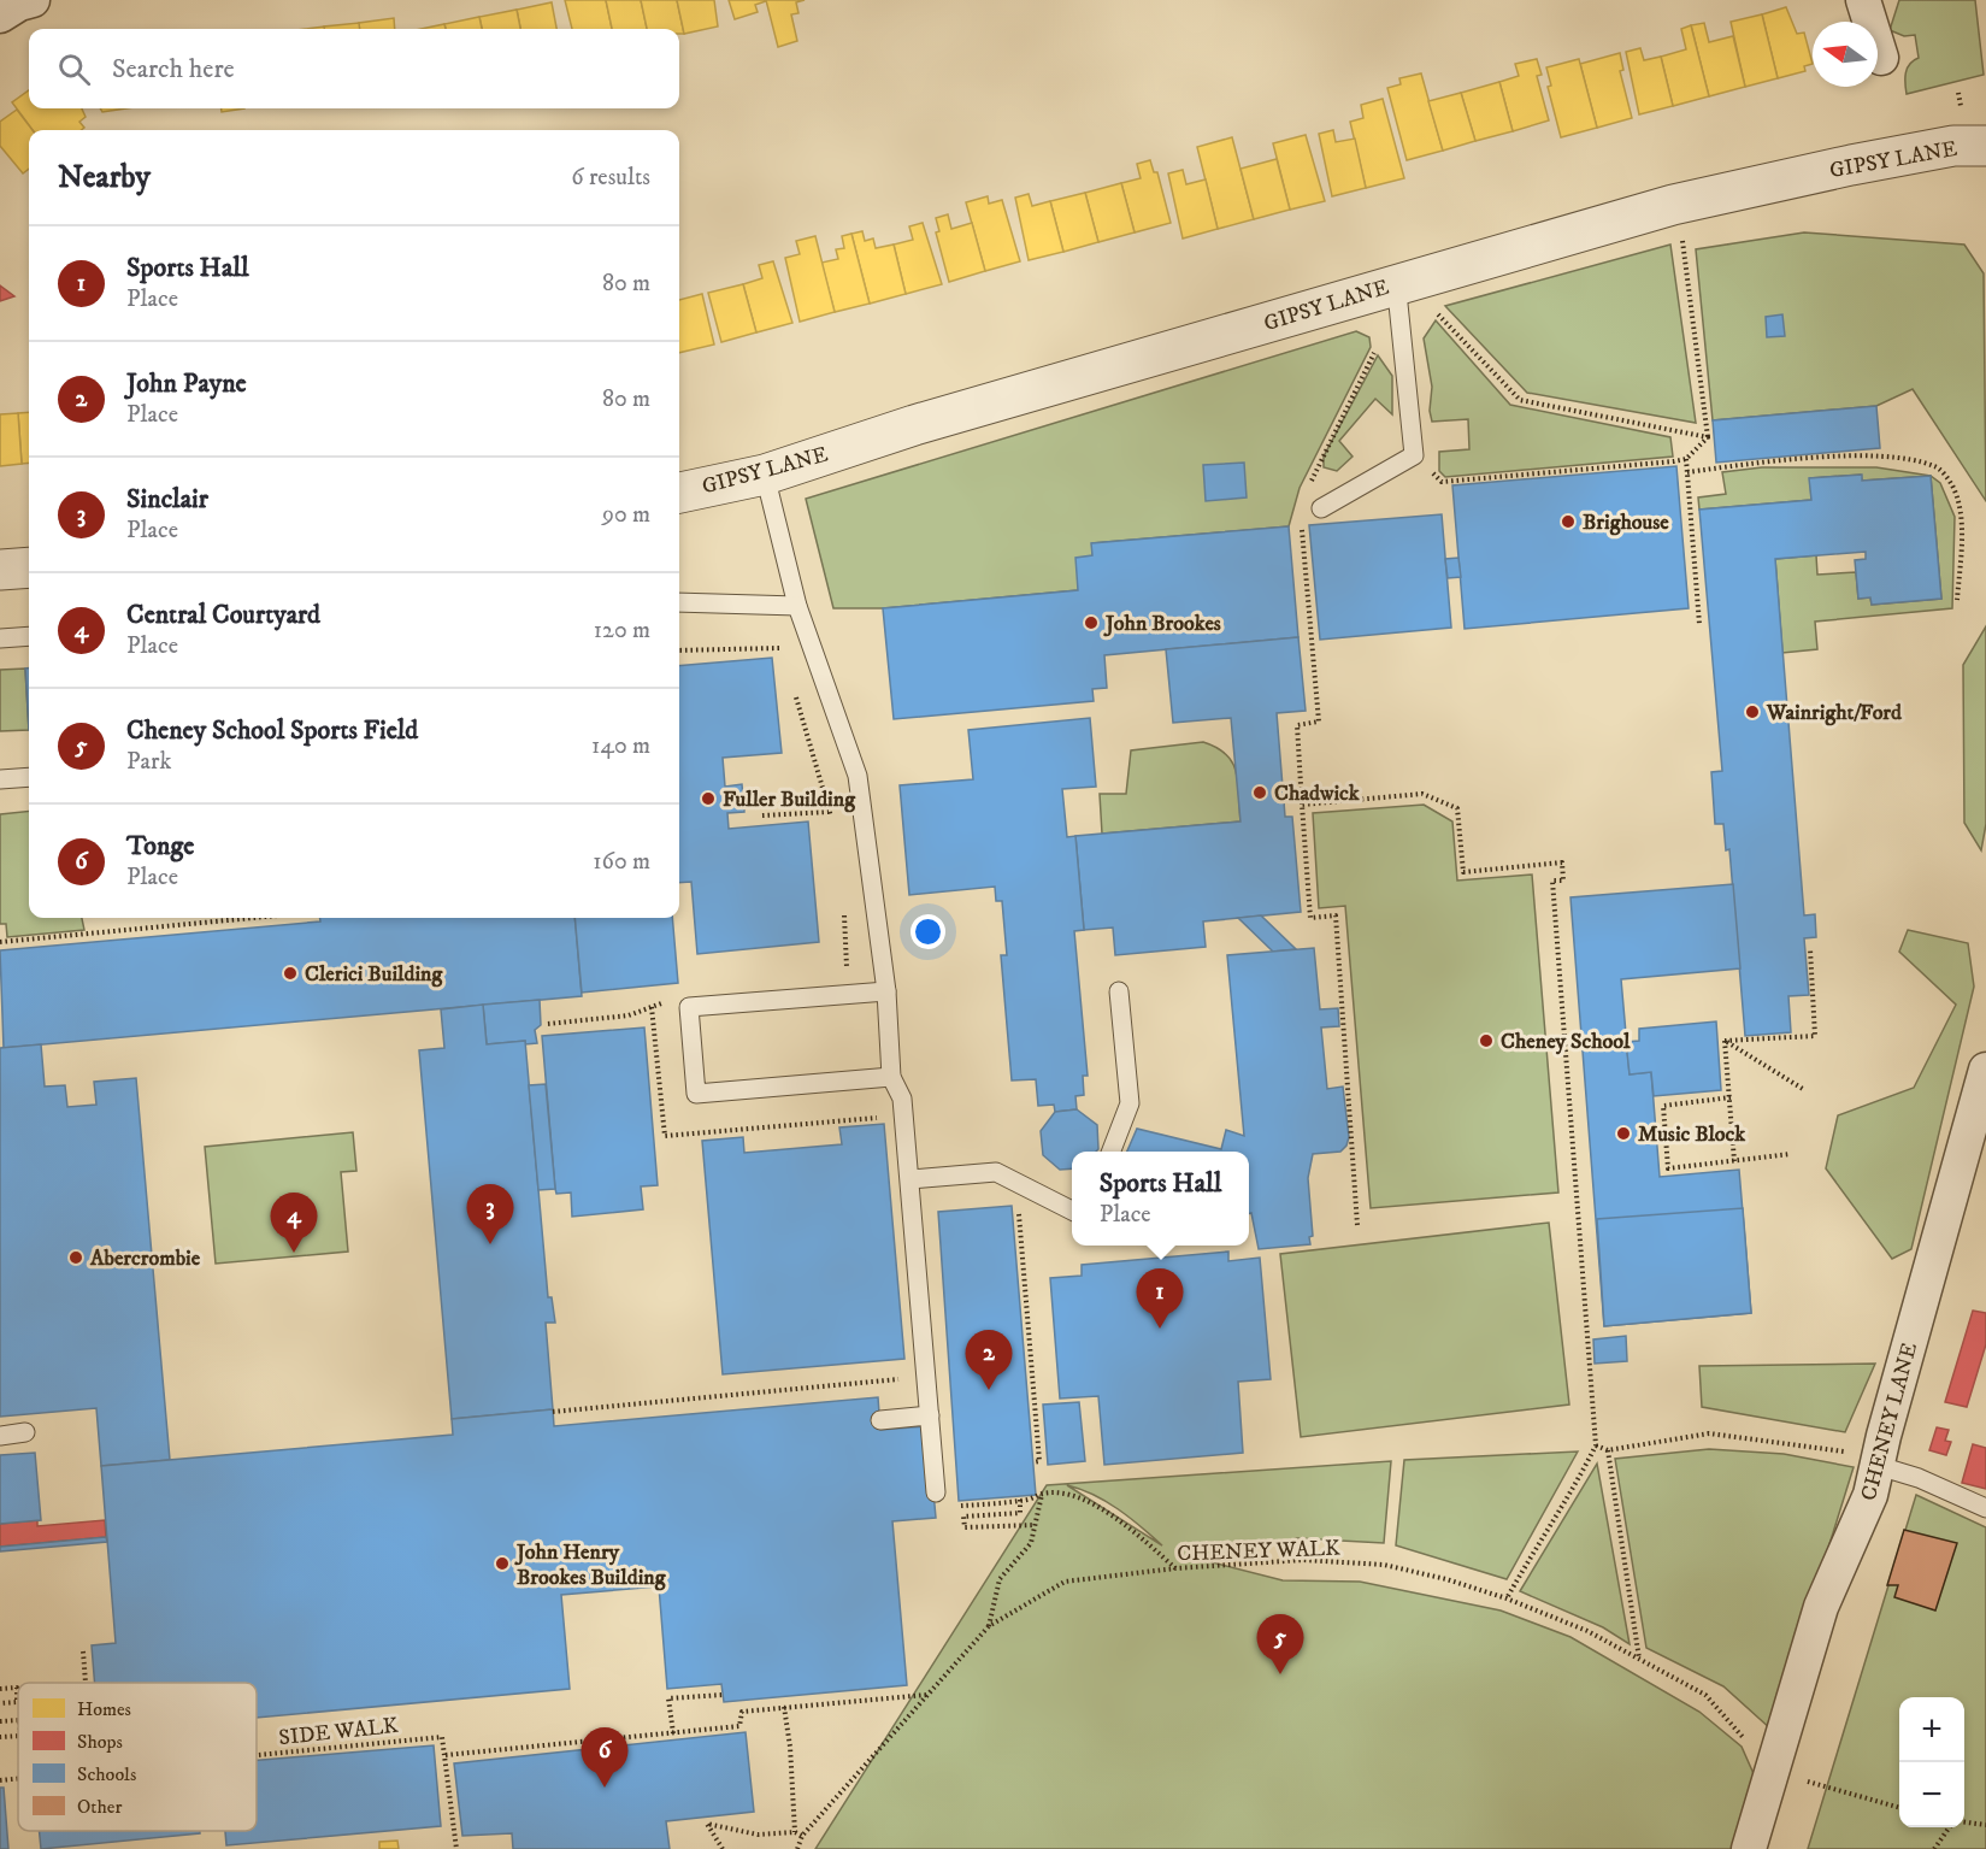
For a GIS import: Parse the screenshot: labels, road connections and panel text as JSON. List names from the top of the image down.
{
  "streets": {
    "street": ["GIPSY LANE", "CHENEY LANE"],
    "path": ["CHENEY WALK", "SIDE WALK"]
  },
  "crossings": [
    ["CHENEY LANE", "CHENEY WALK"]
  ],
  "places": [
    "Brighouse",
    "John Brookes",
    "Wainright/Ford",
    "Chadwick",
    "Fuller Building",
    "Clerici Building",
    "Cheney School",
    "Music Block",
    "Abercrombie",
    "John Henry Brookes Building"
  ],
  "legend": [
    "Homes",
    "Shops",
    "Schools",
    "Other"
  ],
  "north": "left",
  "page": {
    "search": "Search here",
    "heading": ["Nearby", "6 results"],
    "list": [
      {
        "mark": "1",
        "name": "Sports Hall",
        "note": "Place",
        "value": "80 m"
      },
      {
        "mark": "2",
        "name": "John Payne",
        "note": "Place",
        "value": "80 m"
      },
      {
        "mark": "3",
        "name": "Sinclair",
        "note": "Place",
        "value": "90 m"
      },
      {
        "mark": "4",
        "name": "Central Courtyard",
        "note": "Place",
        "value": "120 m"
      },
      {
        "mark": "5",
        "name": "Cheney School Sports Field",
        "note": "Park",
        "value": "140 m"
      },
      {
        "mark": "6",
        "name": "Tonge",
        "note": "Place",
        "value": "160 m"
      }
    ],
    "popup": ["Sports Hall", "Place"],
    "pins": [
      "3",
      "4",
      "1",
      "2",
      "5",
      "6"
    ],
    "map_buttons": ["+", "−"]
  }
}
